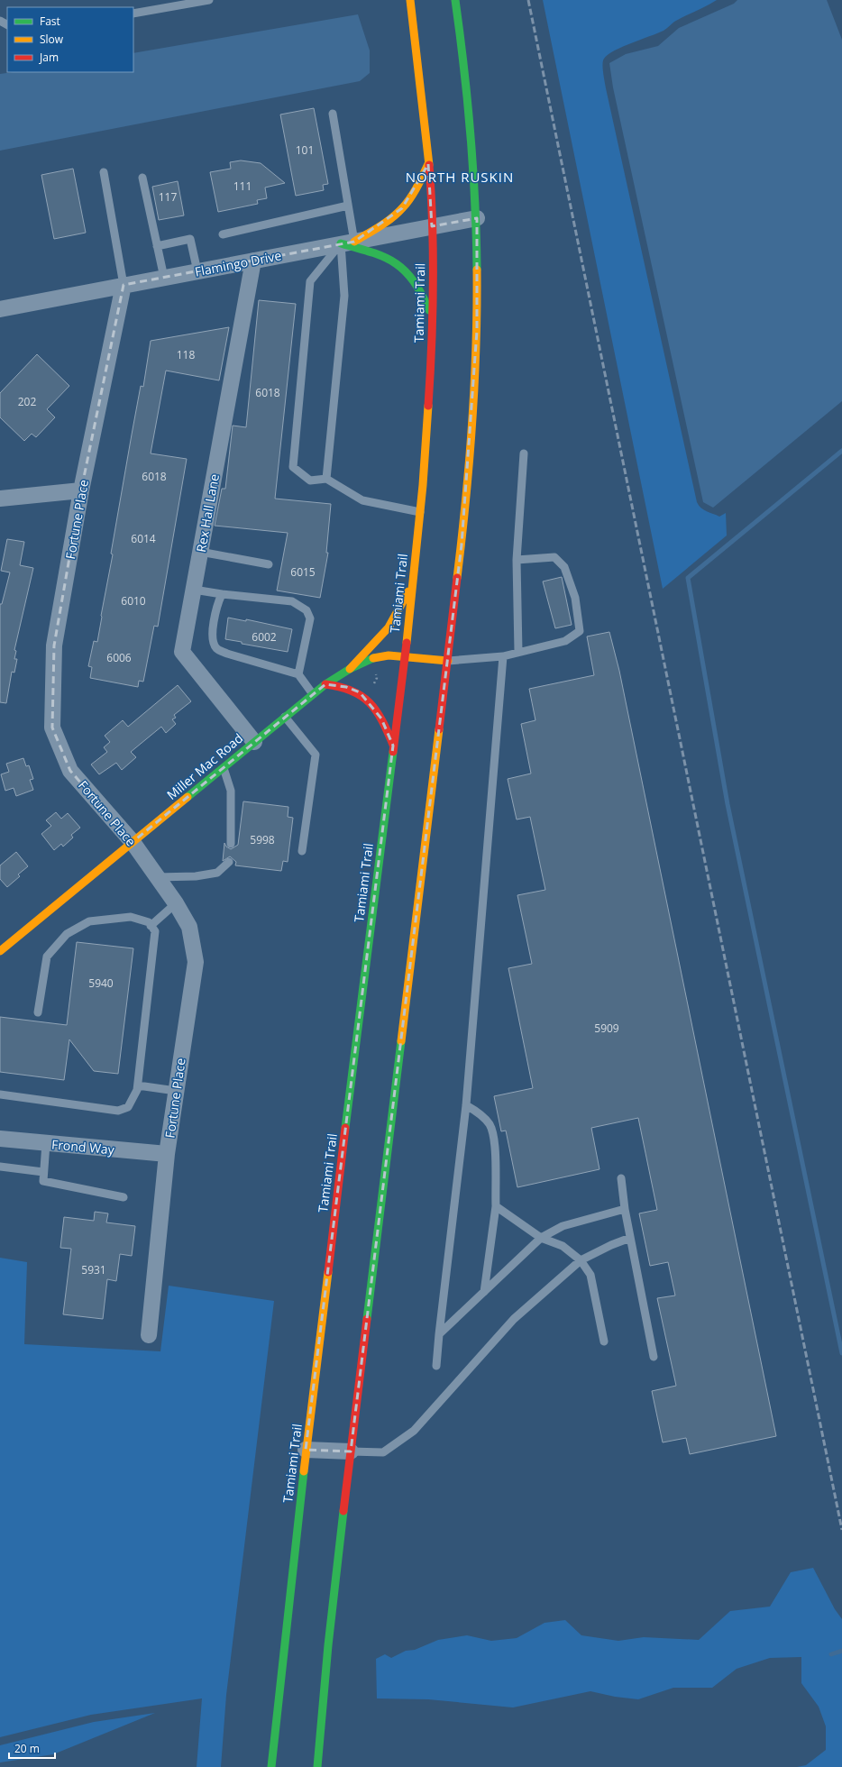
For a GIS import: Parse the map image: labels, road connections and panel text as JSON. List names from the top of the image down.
{
  "streets": {
    "main road": ["Tamiami Trail", "Miller Mac Road"],
    "street": [
      "Flamingo Drive",
      "Rex Hall Lane",
      "Fortune Place",
      "Frond Way"
    ]
  },
  "crossings": [
    ["Flamingo Drive", "Tamiami Trail"],
    ["Flamingo Drive", "Rex Hall Lane"],
    ["Flamingo Drive", "Fortune Place"],
    ["Tamiami Trail", "Miller Mac Road"],
    ["Rex Hall Lane", "Miller Mac Road"],
    ["Fortune Place", "Miller Mac Road"],
    ["Fortune Place", "Frond Way"]
  ],
  "districts": ["NORTH RUSKIN"],
  "house_numbers": [
    "101",
    "111",
    "117",
    "118",
    "6018",
    "202",
    "6018",
    "6014",
    "6015",
    "6010",
    "6002",
    "6006",
    "5998",
    "5940",
    "5909",
    "5931"
  ],
  "legend": ["Fast", "Slow", "Jam"],
  "scale_bar": "20 m"
}
